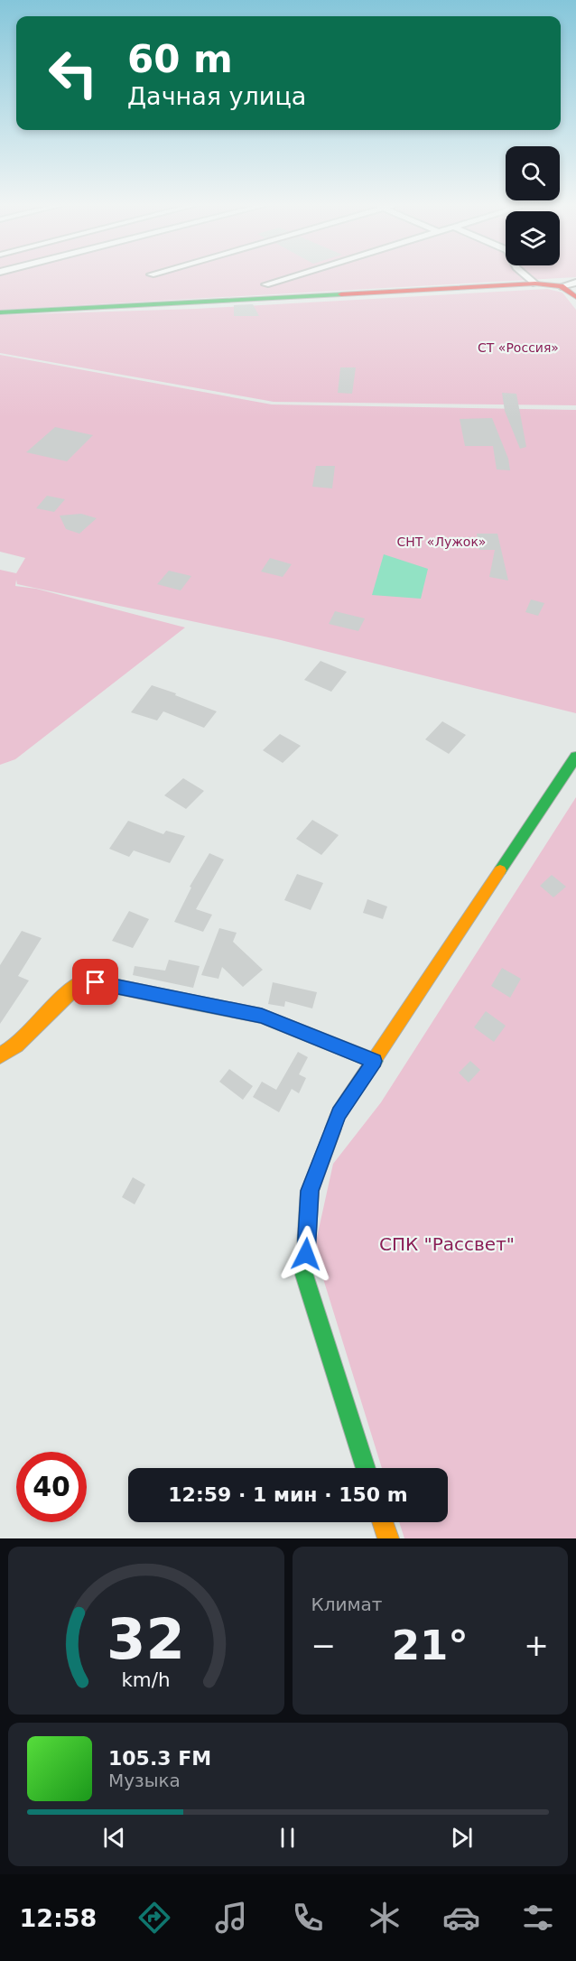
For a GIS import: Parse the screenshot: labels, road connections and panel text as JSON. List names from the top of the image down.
{
  "parks": ["СТ «Россия»", "СНТ «Лужок»", "СПК \"Рассвет\""],
  "page": {
    "turn": ["60 m", "Дачная улица"],
    "limit": "40",
    "trip": "12:59 · 1 мин · 150 m",
    "tile": "Климат",
    "heat": ["−", "21°", "+"],
    "song": ["105.3 FM", "Музыка"],
    "tabs": "12:58",
    "gauge": ["32", "km/h"]
  }
}
